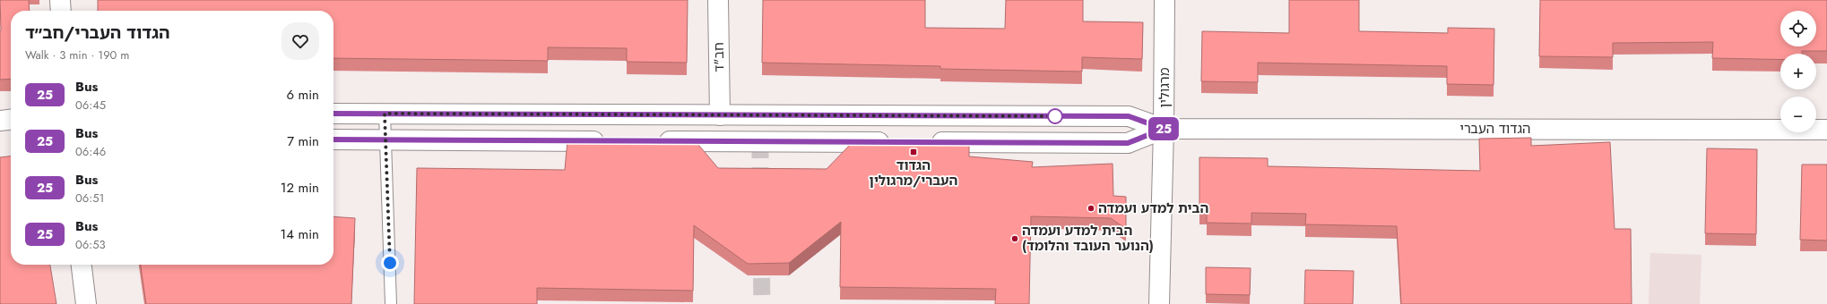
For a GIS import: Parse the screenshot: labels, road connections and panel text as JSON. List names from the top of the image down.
{
  "streets": {
    "street": ["חב\"ד", "מרגולין", "הגדוד העברי"]
  },
  "crossings": [
    ["חב\"ד", "הגדוד העברי"],
    ["מרגולין", "הגדוד העברי"]
  ],
  "places": {
    "transit": ["הגדוד העברי/מרגולין"],
    "other": ["הבית למדע ועמדה", "הבית למדע ועמדה (הנוער העובד והלומד)"]
  },
  "lines": ["bus line 25"],
  "page": {
    "on_map": "25",
    "map_buttons": ["+", "−"],
    "heading": ["הגדוד העברי/חב״ד", "Walk · 3 min · 190 m"],
    "list": [
      {
        "mark": "25",
        "name": "Bus",
        "note": "06:45",
        "value": "6 min"
      },
      {
        "mark": "25",
        "name": "Bus",
        "note": "06:46",
        "value": "7 min"
      },
      {
        "mark": "25",
        "name": "Bus",
        "note": "06:51",
        "value": "12 min"
      },
      {
        "mark": "25",
        "name": "Bus",
        "note": "06:53",
        "value": "14 min"
      }
    ]
  }
}
